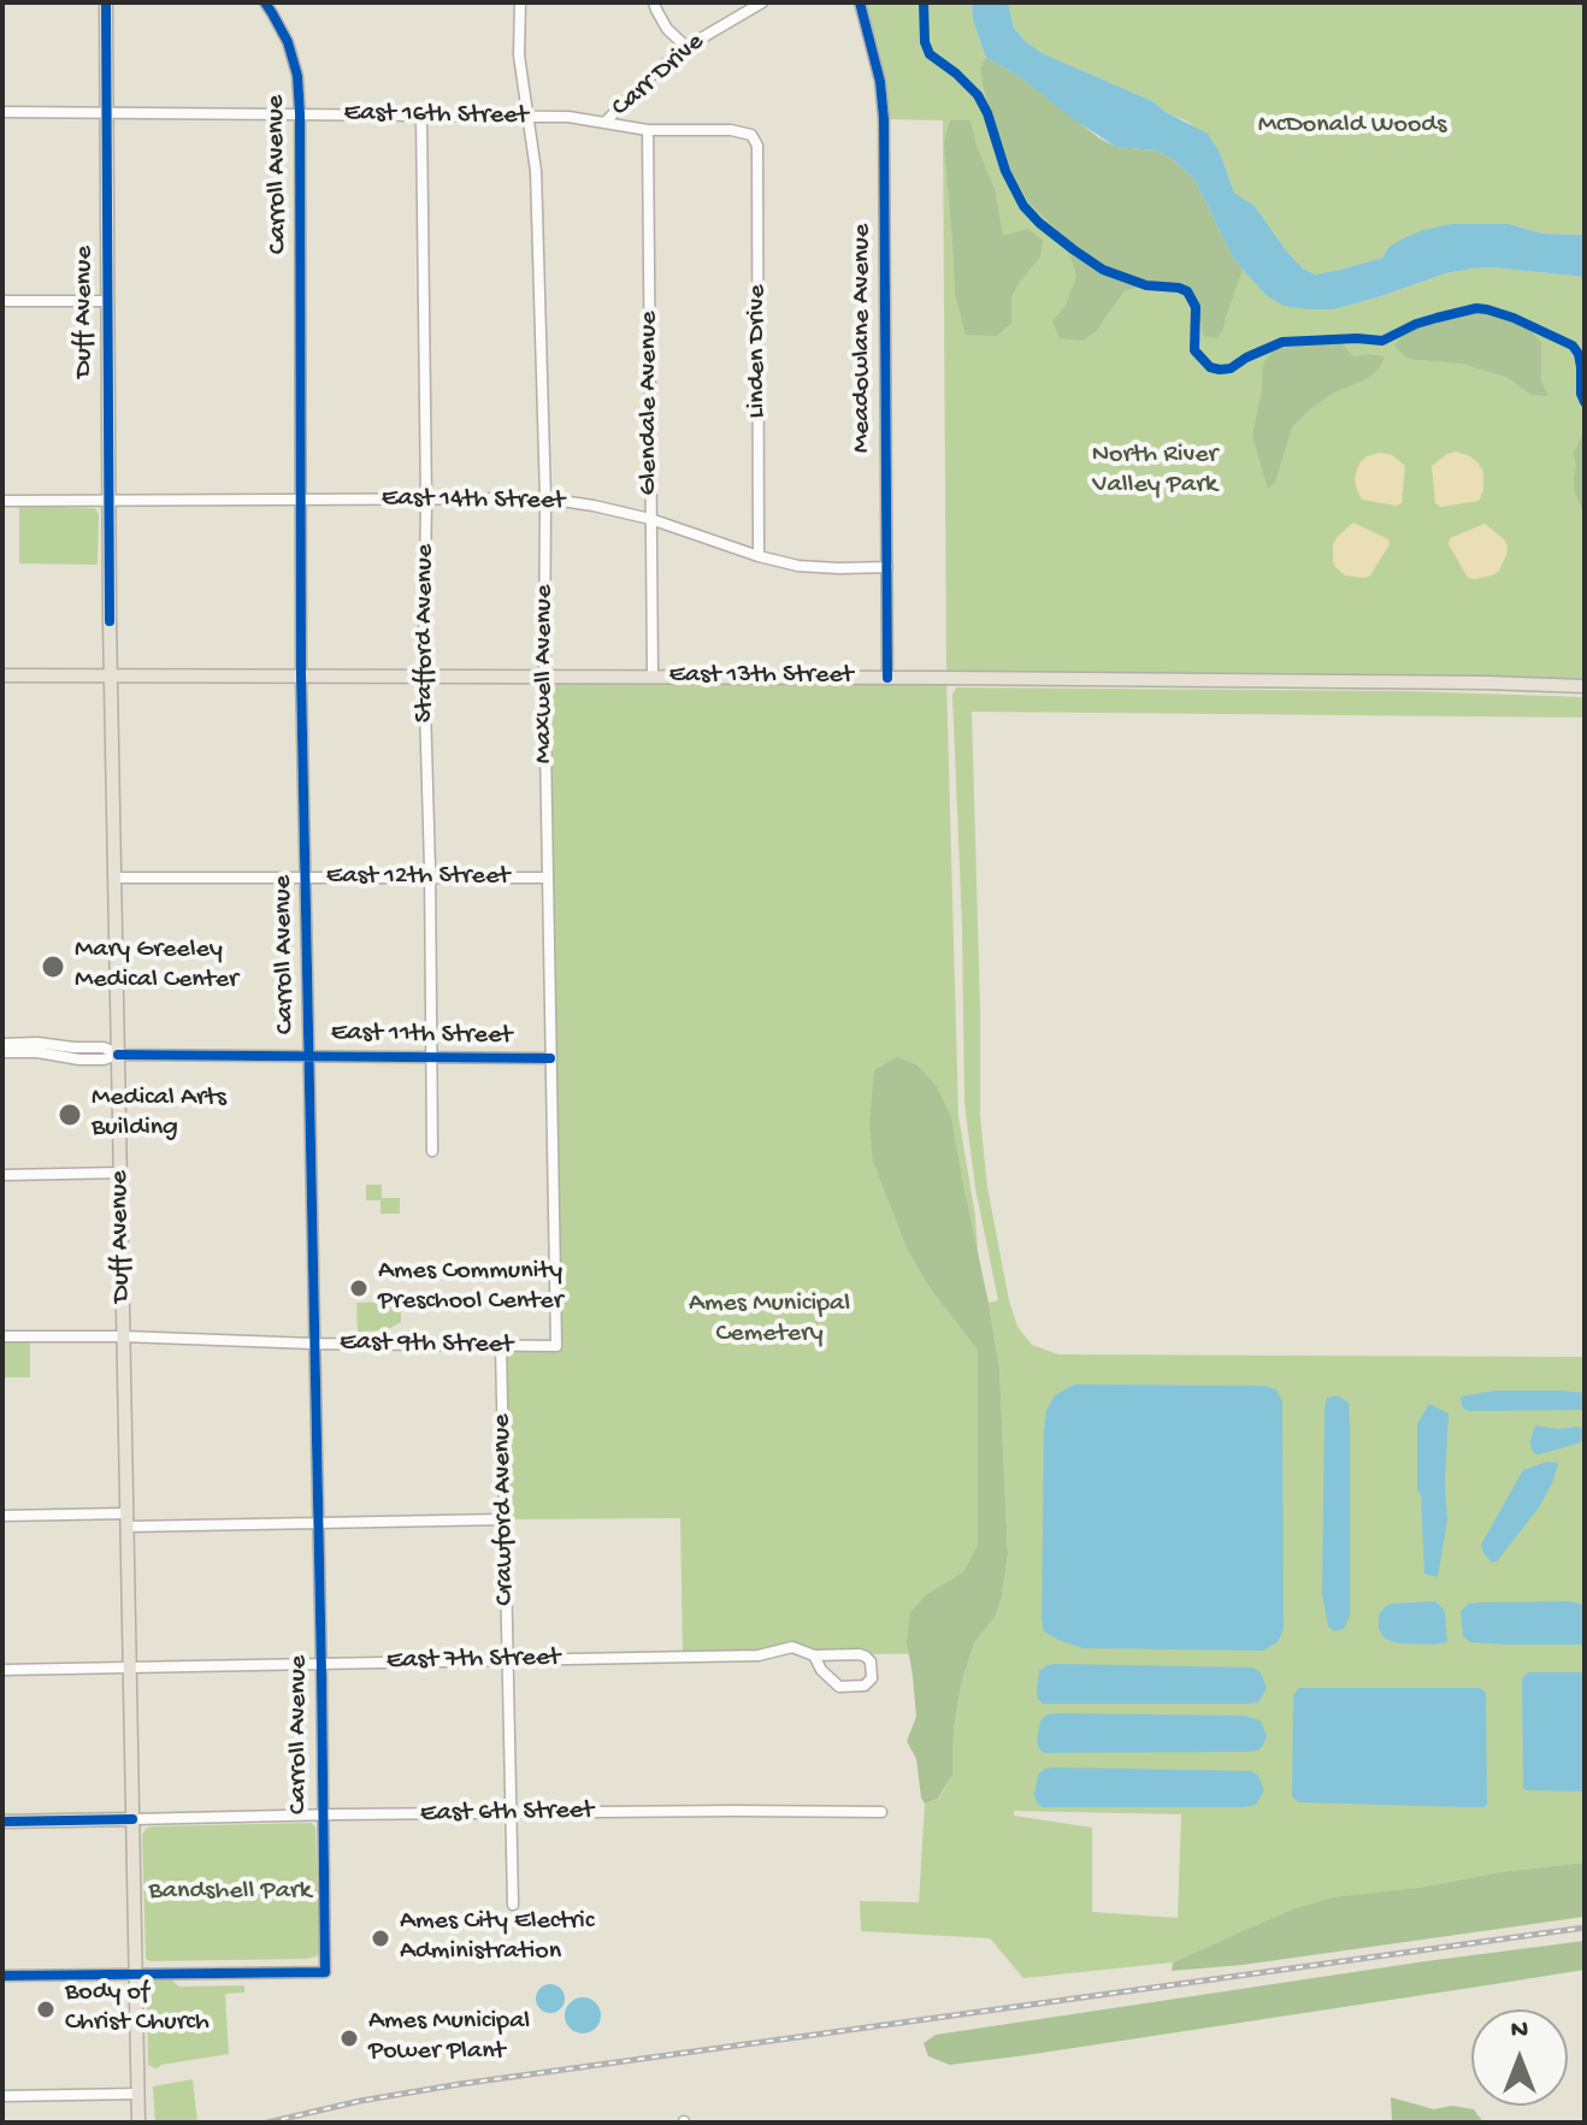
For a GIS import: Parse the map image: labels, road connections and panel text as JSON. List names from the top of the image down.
{
  "streets": {
    "main road": ["Duff Avenue", "East 13th Street"],
    "street": [
      "Carr Drive",
      "East 16th Street",
      "Carroll Avenue",
      "Meadowlane Avenue",
      "Linden Drive",
      "Glendale Avenue",
      "East 14th Street",
      "Stafford Avenue",
      "Maxwell Avenue",
      "East 12th Street",
      "East 11th Street",
      "East 9th Street",
      "Crawford Avenue",
      "East 7th Street",
      "East 6th Street"
    ]
  },
  "crossings": [
    ["Carr Drive", "East 16th Street"],
    ["East 16th Street", "Carroll Avenue"],
    ["East 16th Street", "Duff Avenue"],
    ["East 16th Street", "Linden Drive"],
    ["East 16th Street", "Glendale Avenue"],
    ["East 16th Street", "Stafford Avenue"],
    ["East 16th Street", "Maxwell Avenue"],
    ["Carroll Avenue", "Duff Avenue"],
    ["Carroll Avenue", "East 14th Street"],
    ["Carroll Avenue", "East 13th Street"],
    ["Carroll Avenue", "East 12th Street"],
    ["Carroll Avenue", "East 11th Street"],
    ["Carroll Avenue", "East 9th Street"],
    ["Carroll Avenue", "East 7th Street"],
    ["Carroll Avenue", "East 6th Street"],
    ["Duff Avenue", "East 14th Street"],
    ["Duff Avenue", "East 13th Street"],
    ["Duff Avenue", "East 12th Street"],
    ["Duff Avenue", "East 11th Street"],
    ["Duff Avenue", "East 9th Street"],
    ["Duff Avenue", "East 7th Street"],
    ["Duff Avenue", "East 6th Street"],
    ["Meadowlane Avenue", "East 14th Street"],
    ["Meadowlane Avenue", "East 13th Street"],
    ["Linden Drive", "East 14th Street"],
    ["Glendale Avenue", "East 14th Street"],
    ["Glendale Avenue", "East 13th Street"],
    ["East 14th Street", "Stafford Avenue"],
    ["East 14th Street", "Maxwell Avenue"],
    ["Stafford Avenue", "East 13th Street"],
    ["Stafford Avenue", "East 12th Street"],
    ["Stafford Avenue", "East 11th Street"],
    ["Maxwell Avenue", "East 13th Street"],
    ["Maxwell Avenue", "East 12th Street"],
    ["Maxwell Avenue", "East 11th Street"],
    ["Maxwell Avenue", "East 9th Street"],
    ["East 9th Street", "Crawford Avenue"],
    ["Crawford Avenue", "East 7th Street"],
    ["Crawford Avenue", "East 6th Street"]
  ],
  "parks": [
    "McDonald Woods",
    "North River Valley Park",
    "Ames Municipal Cemetery",
    "Bandshell Park"
  ],
  "places": [
    "Mary Greeley Medical Center",
    "Medical Arts Building",
    "Ames Community Preschool Center",
    "Ames City Electric Administration",
    "Body of Christ Church",
    "Ames Municipal Power Plant"
  ],
  "north": "top"
}
